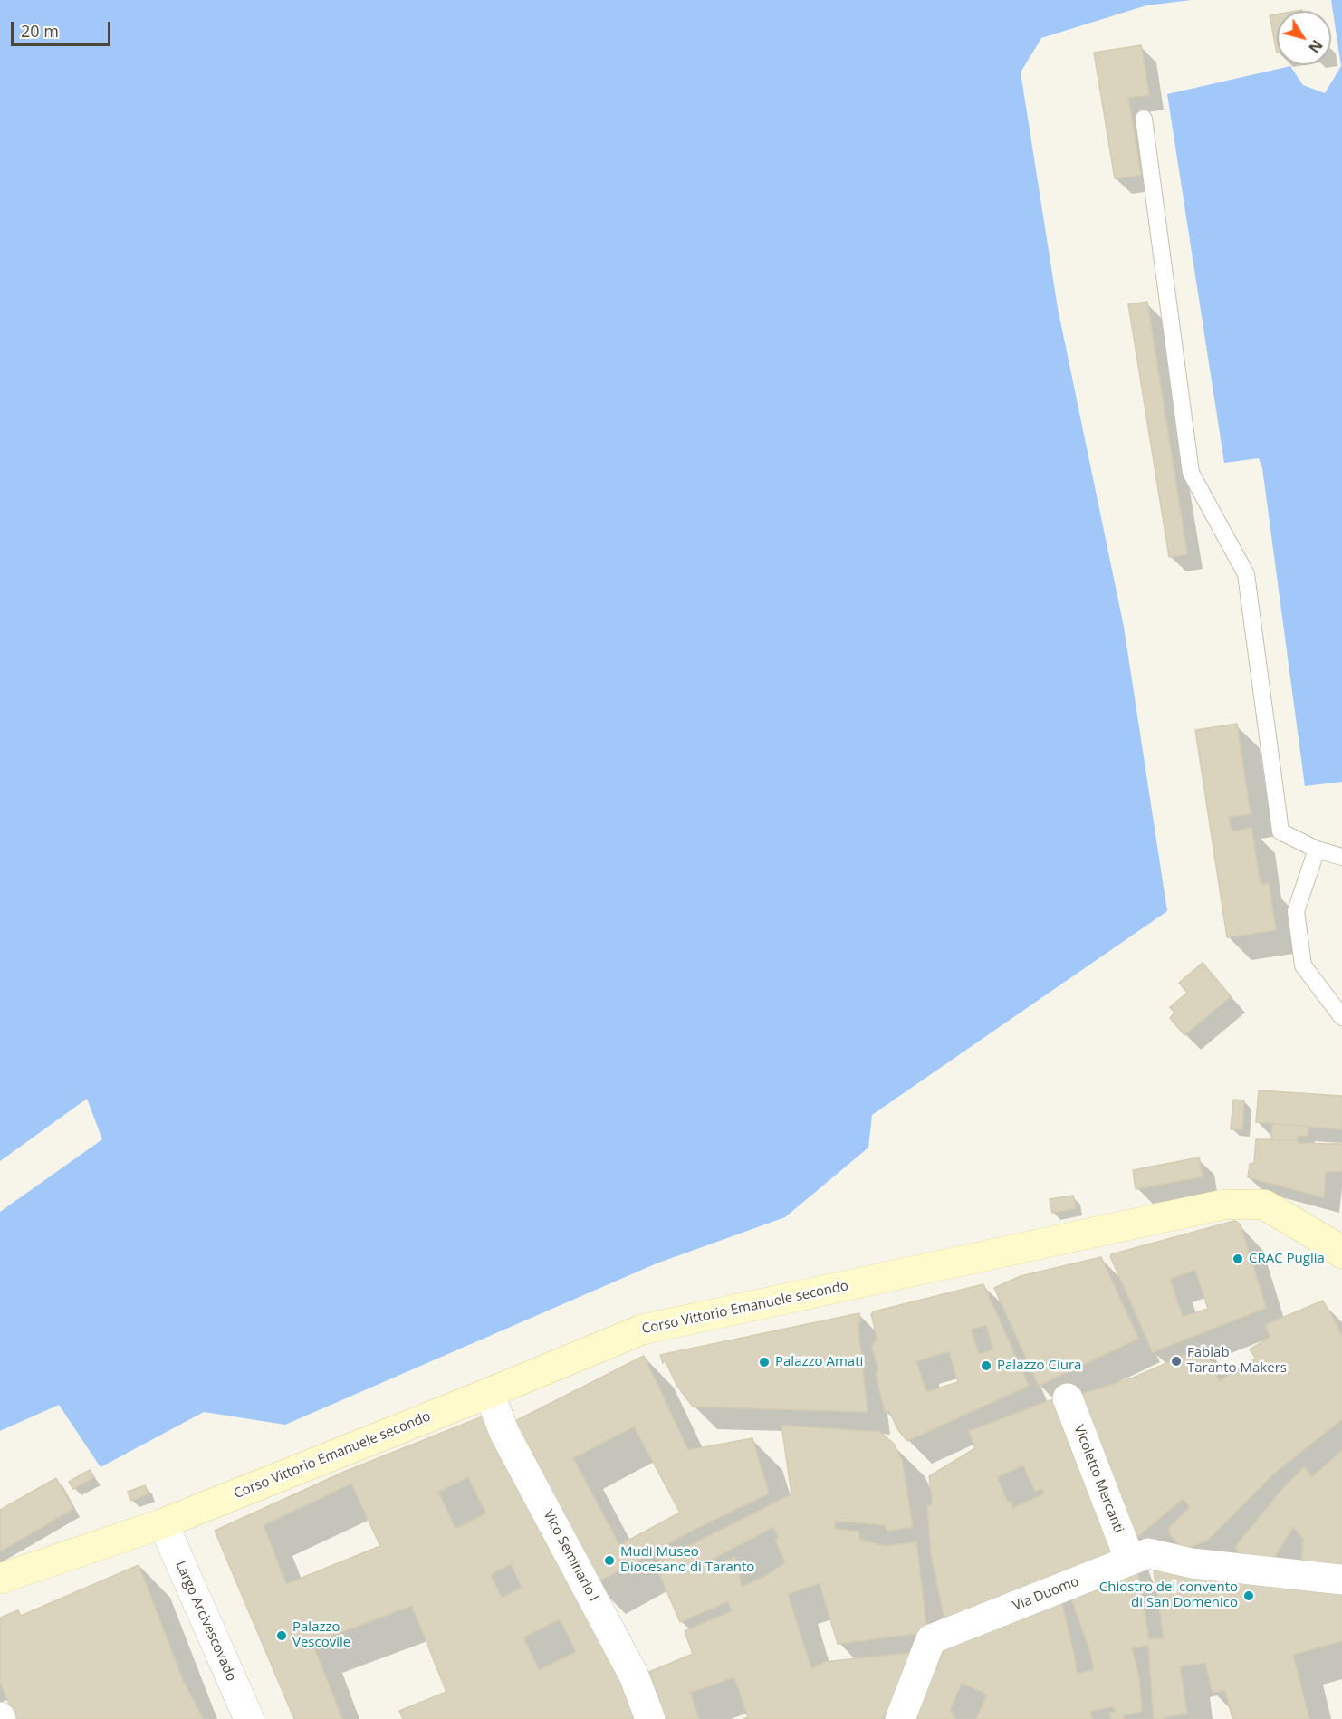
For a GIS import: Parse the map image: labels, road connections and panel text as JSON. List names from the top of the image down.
{
  "streets": {
    "main road": ["Corso Vittorio Emanuele secondo"],
    "street": [
      "Vicoletto Mercanti",
      "Vico Seminario I",
      "Via Duomo",
      "Largo Arcivescovado"
    ]
  },
  "crossings": [
    ["Corso Vittorio Emanuele secondo", "Vico Seminario I"],
    ["Corso Vittorio Emanuele secondo", "Largo Arcivescovado"],
    ["Vicoletto Mercanti", "Via Duomo"]
  ],
  "places": [
    "CRAC Puglia",
    "Fablab Taranto Makers",
    "Palazzo Amati",
    "Palazzo Ciura",
    "Mudi Museo Diocesano di Taranto",
    "Chiostro del convento di San Domenico",
    "Palazzo Vescovile"
  ],
  "scale_bar": "20 m",
  "north": "bottom right"
}
